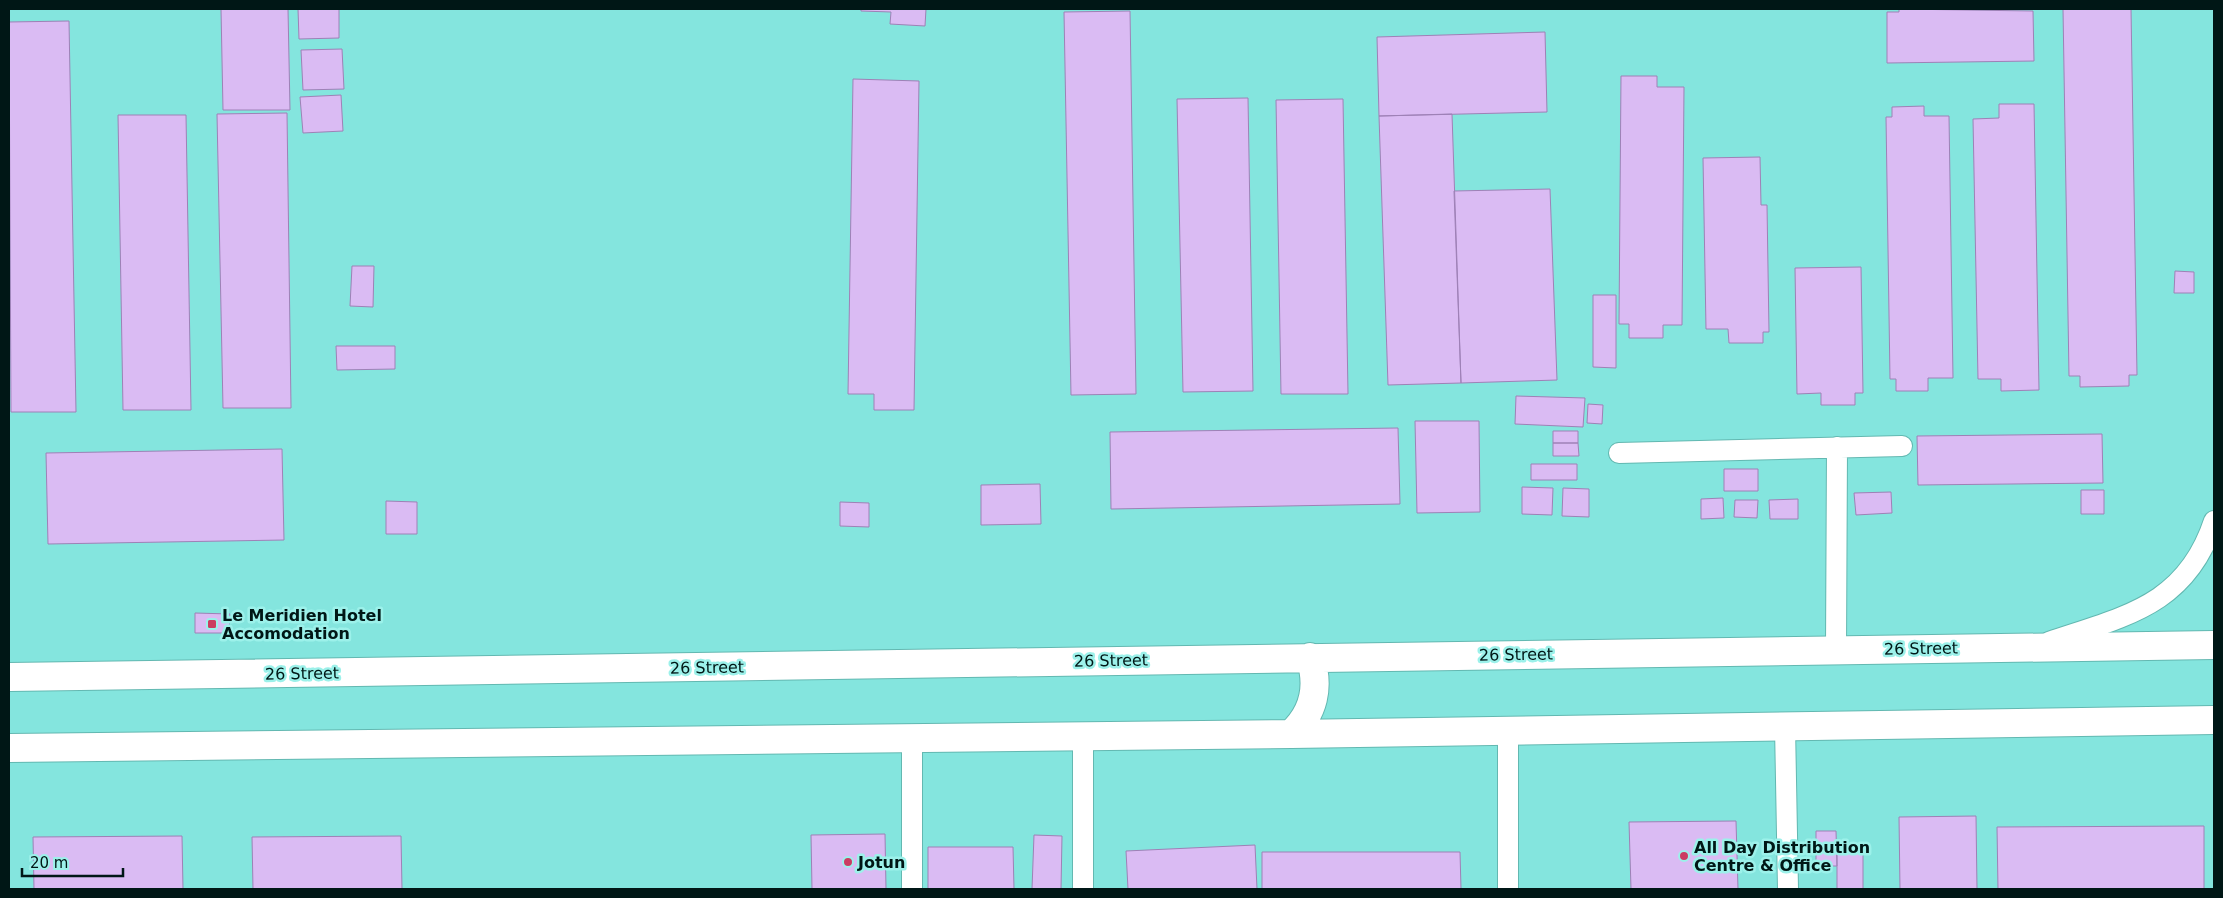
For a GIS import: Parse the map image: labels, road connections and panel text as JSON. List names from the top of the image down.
{
  "streets": {
    "street": ["26 Street"]
  },
  "places": {
    "transit": ["Le Meridien Hotel Accomodation"],
    "other": ["All Day Distribution Centre & Office", "Jotun"]
  },
  "scale_bar": "20 m"
}
